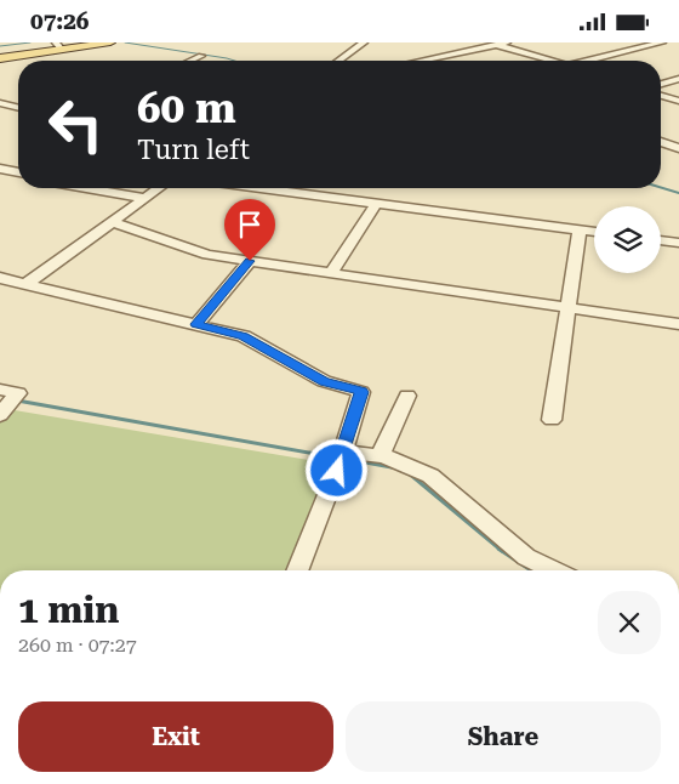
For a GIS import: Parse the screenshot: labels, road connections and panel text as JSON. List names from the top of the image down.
{
  "page": {
    "status": "07:26",
    "turn": ["60 m", "Turn left"],
    "heading": ["1 min", "260 m · 07:27"],
    "buttons": ["Exit", "Share"]
  }
}
